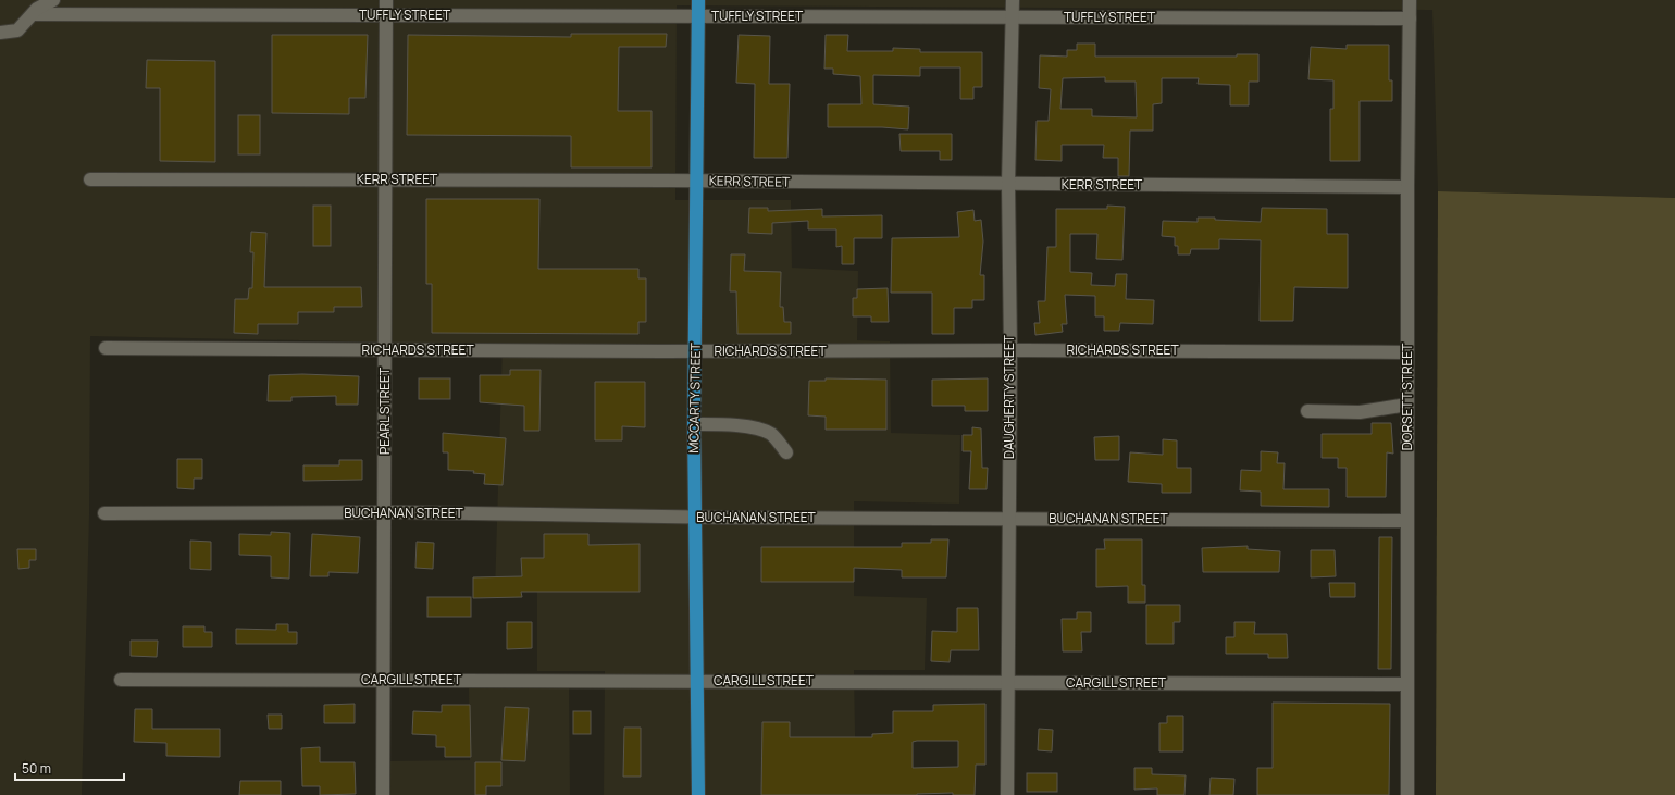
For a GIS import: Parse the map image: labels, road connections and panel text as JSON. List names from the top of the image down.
{
  "streets": {
    "main road": ["MCCARTY STREET"],
    "street": [
      "TUFFLY STREET",
      "KERR STREET",
      "RICHARDS STREET",
      "DAUGHERTY STREET",
      "DORSETT STREET",
      "PEARL STREET",
      "BUCHANAN STREET",
      "CARGILL STREET"
    ]
  },
  "crossings": [
    ["TUFFLY STREET", "DAUGHERTY STREET"],
    ["TUFFLY STREET", "DORSETT STREET"],
    ["TUFFLY STREET", "MCCARTY STREET"],
    ["TUFFLY STREET", "PEARL STREET"],
    ["KERR STREET", "DAUGHERTY STREET"],
    ["KERR STREET", "DORSETT STREET"],
    ["KERR STREET", "MCCARTY STREET"],
    ["KERR STREET", "PEARL STREET"],
    ["RICHARDS STREET", "DAUGHERTY STREET"],
    ["RICHARDS STREET", "DORSETT STREET"],
    ["RICHARDS STREET", "MCCARTY STREET"],
    ["RICHARDS STREET", "PEARL STREET"],
    ["DAUGHERTY STREET", "BUCHANAN STREET"],
    ["DAUGHERTY STREET", "CARGILL STREET"],
    ["DORSETT STREET", "BUCHANAN STREET"],
    ["DORSETT STREET", "CARGILL STREET"],
    ["MCCARTY STREET", "BUCHANAN STREET"],
    ["MCCARTY STREET", "CARGILL STREET"],
    ["PEARL STREET", "BUCHANAN STREET"],
    ["PEARL STREET", "CARGILL STREET"]
  ],
  "scale_bar": "50 m"
}
